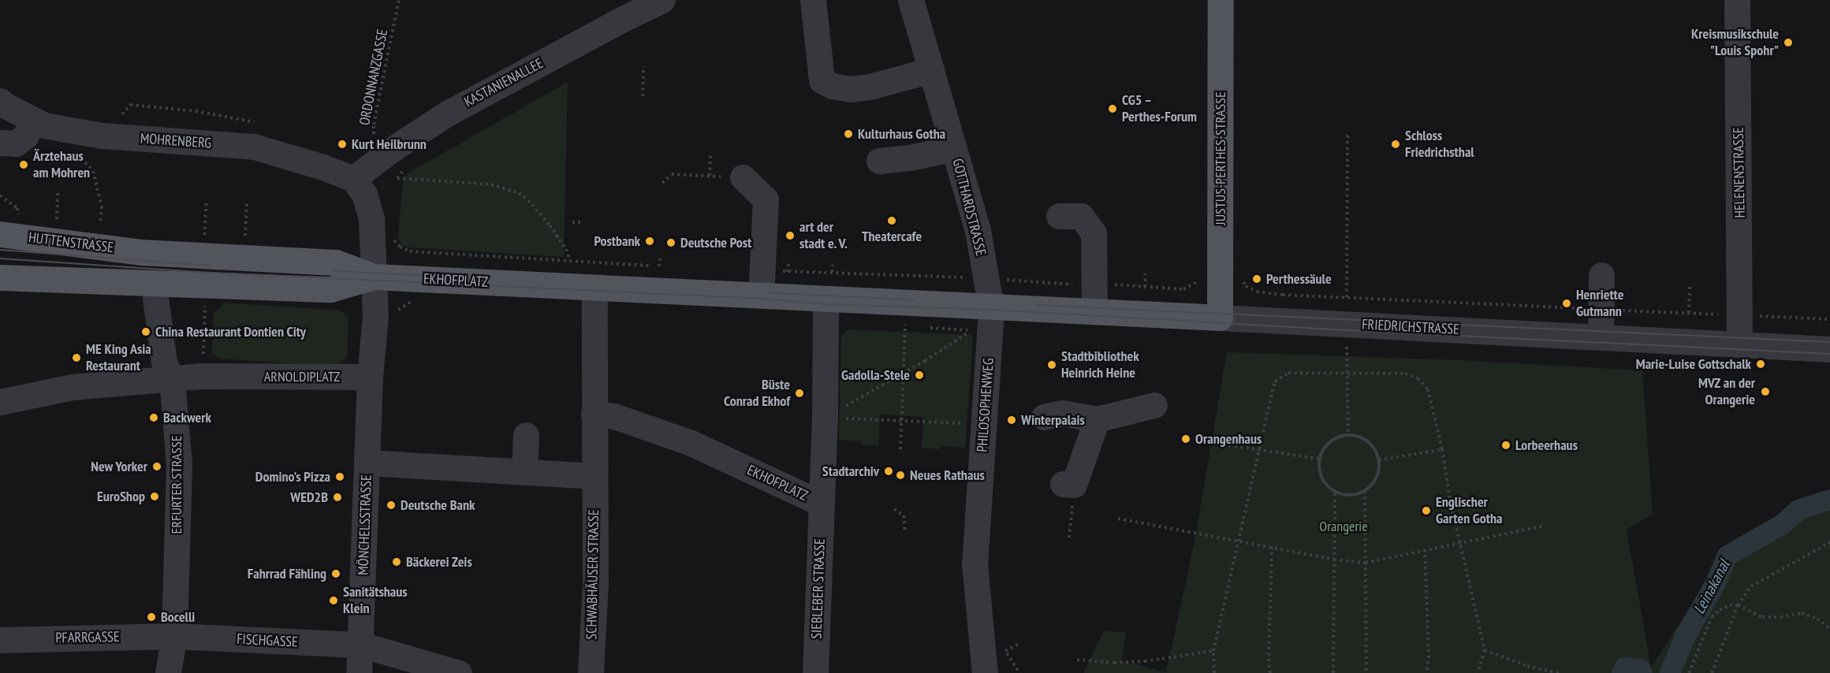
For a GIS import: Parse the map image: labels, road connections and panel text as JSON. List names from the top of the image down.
{
  "streets": {
    "main road": [
      "JUSTUS-PERTHES-STRASSE",
      "HUTTENSTRASSE",
      "EKHOFPLATZ",
      "FRIEDRICHSTRASSE"
    ],
    "street": [
      "KASTANIENALLEE",
      "MOHRENBERG",
      "HELENENSTRASSE",
      "GOTTHARDSTRASSE",
      "ARNOLDIPLATZ",
      "PHILOSOPHENWEG",
      "ERFURTER STRASSE",
      "MÖNCHELSSTRASSE",
      "SCHWABHÄUSER STRASSE",
      "SIEBLEBER STRASSE",
      "PFARRGASSE",
      "FISCHGASSE"
    ],
    "path": ["ORDONNANZGASSE"]
  },
  "crossings": [
    ["ORDONNANZGASSE", "KASTANIENALLEE"],
    ["KASTANIENALLEE", "MOHRENBERG"],
    ["JUSTUS-PERTHES-STRASSE", "FRIEDRICHSTRASSE"],
    ["HELENENSTRASSE", "FRIEDRICHSTRASSE"],
    ["GOTTHARDSTRASSE", "EKHOFPLATZ"],
    ["GOTTHARDSTRASSE", "FRIEDRICHSTRASSE"],
    ["GOTTHARDSTRASSE", "PHILOSOPHENWEG"],
    ["HUTTENSTRASSE", "EKHOFPLATZ"],
    ["EKHOFPLATZ", "FRIEDRICHSTRASSE"],
    ["EKHOFPLATZ", "PHILOSOPHENWEG"],
    ["EKHOFPLATZ", "SIEBLEBER STRASSE"],
    ["FRIEDRICHSTRASSE", "PHILOSOPHENWEG"],
    ["ARNOLDIPLATZ", "ERFURTER STRASSE"],
    ["ARNOLDIPLATZ", "MÖNCHELSSTRASSE"],
    ["ERFURTER STRASSE", "PFARRGASSE"],
    ["ERFURTER STRASSE", "FISCHGASSE"],
    ["MÖNCHELSSTRASSE", "FISCHGASSE"],
    ["PFARRGASSE", "FISCHGASSE"]
  ],
  "water": ["Leinakanal"],
  "parks": ["Orangerie"],
  "places": [
    "Kreismusikschule \"Louis Spohr\"",
    "CG5 – Perthes-Forum",
    "Kulturhaus Gotha",
    "Kurt Heilbrunn",
    "Schloss Friedrichsthal",
    "Ärztehaus am Mohren",
    "Theatercafe",
    "art der stadt e. V.",
    "Postbank",
    "Deutsche Post",
    "Perthessäule",
    "Henriette Gutmann",
    "China Restaurant Dontien City",
    "ME King Asia Restaurant",
    "Marie-Luise Gottschalk",
    "Stadtbibliothek Heinrich Heine",
    "Gadolla-Stele",
    "MVZ an der Orangerie",
    "Büste Conrad Ekhof",
    "Backwerk",
    "Winterpalais",
    "Orangenhaus",
    "Lorbeerhaus",
    "New Yorker",
    "Stadtarchiv",
    "Neues Rathaus",
    "Domino's Pizza",
    "EuroShop",
    "WED2B",
    "Deutsche Bank",
    "Englischer Garten Gotha",
    "Bäckerei Zeis",
    "Fahrrad Fähling",
    "Sanitätshaus Klein",
    "Bocelli"
  ]
}
